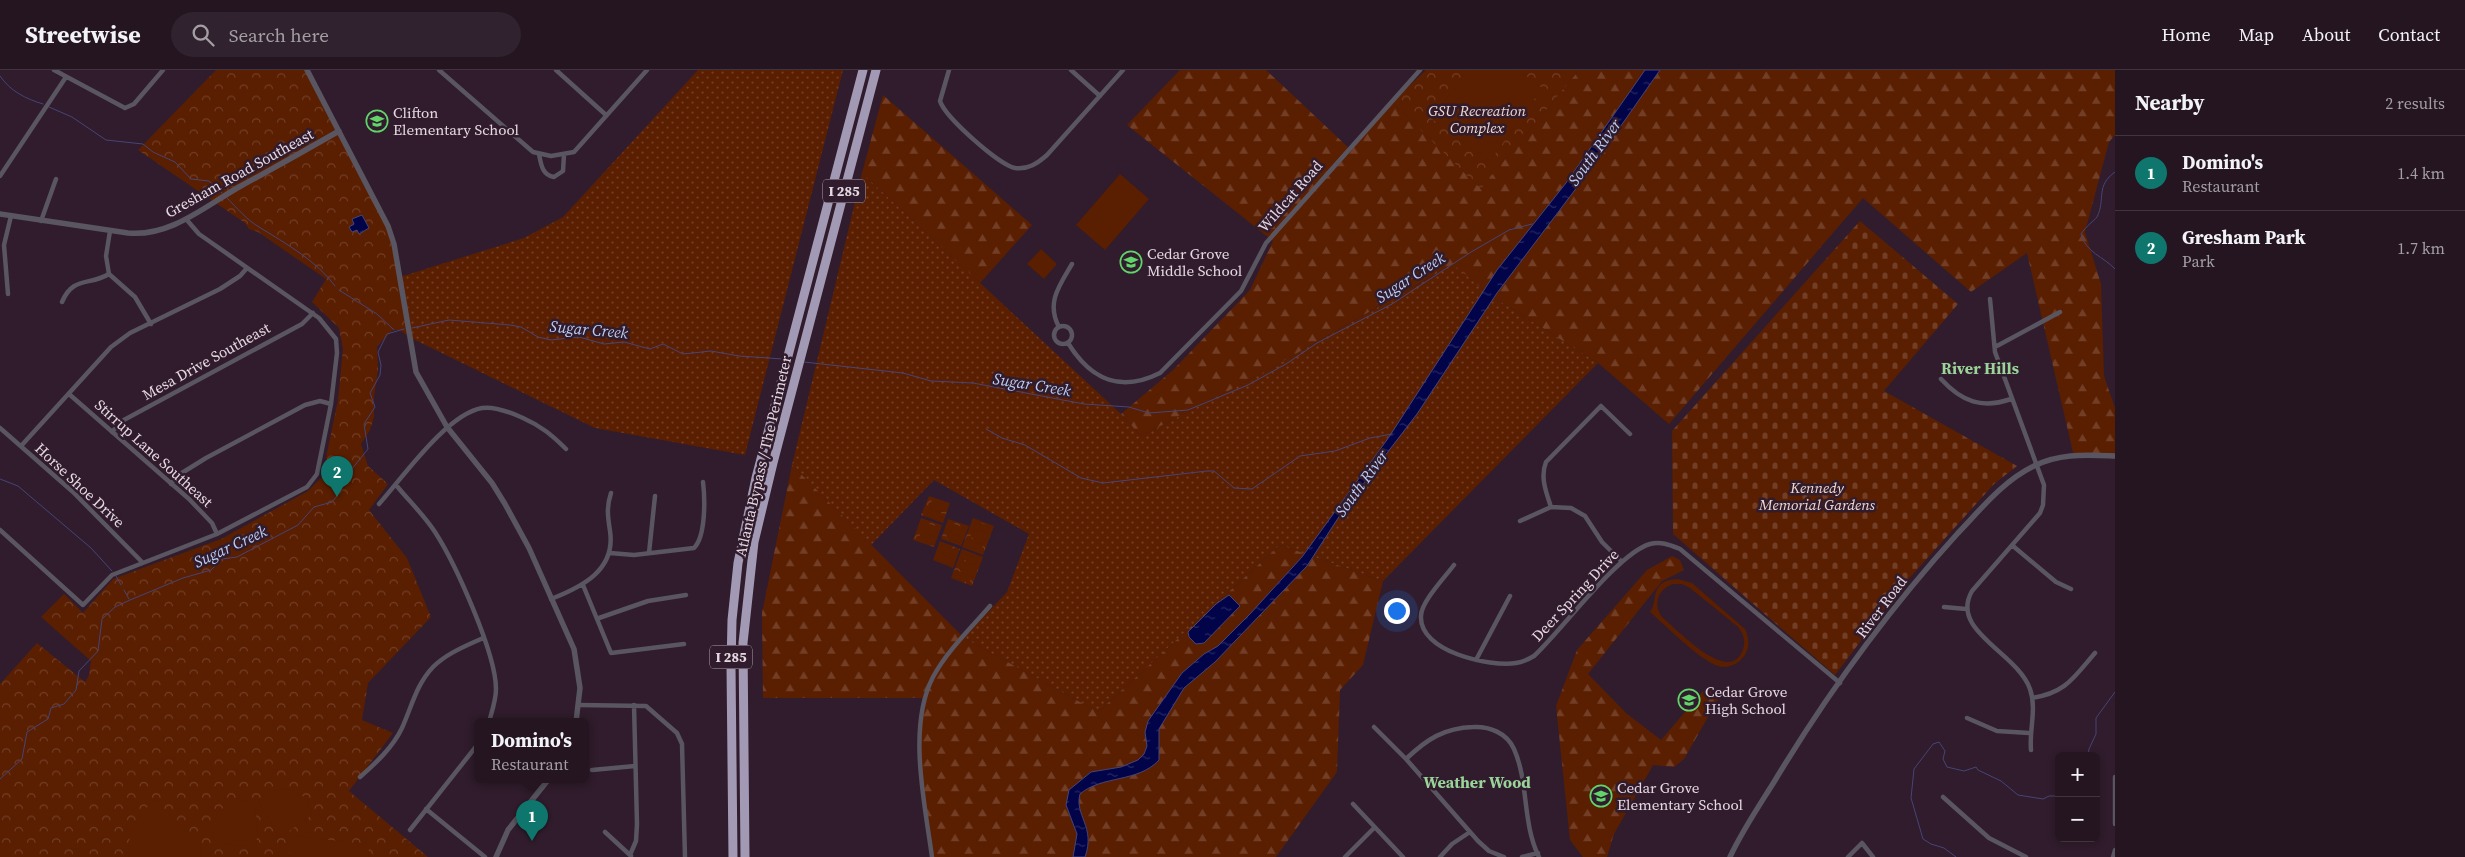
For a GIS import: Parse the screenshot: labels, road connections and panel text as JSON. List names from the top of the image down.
{
  "streets": {
    "highway": ["I 285", "Atlanta Bypass / The Perimeter"],
    "street": [
      "Gresham Road Southeast",
      "Wildcat Road",
      "Mesa Drive Southeast",
      "Stirrup Lane Southeast",
      "Horse Shoe Drive",
      "Deer Spring Drive",
      "River Road"
    ]
  },
  "crossings": [
    ["Mesa Drive Southeast", "Stirrup Lane Southeast"],
    ["Deer Spring Drive", "River Road"]
  ],
  "districts": ["River Hills", "Weather Wood"],
  "water": ["South River", "Sugar Creek"],
  "parks": ["GSU Recreation Complex", "Kennedy Memorial Gardens"],
  "places": {
    "school or university": [
      "Clifton Elementary School",
      "Cedar Grove Middle School",
      "Cedar Grove High School",
      "Cedar Grove Elementary School"
    ]
  },
  "page": {
    "header": "Streetwise",
    "search": "Search here",
    "nav": [
      "Home",
      "Map",
      "About",
      "Contact"
    ],
    "heading": ["Nearby", "2 results"],
    "list": [
      {
        "mark": "1",
        "name": "Domino's",
        "note": "Restaurant",
        "value": "1.4 km"
      },
      {
        "mark": "2",
        "name": "Gresham Park",
        "note": "Park",
        "value": "1.7 km"
      }
    ],
    "pins": ["2", "1"],
    "popup": ["Domino's", "Restaurant"],
    "map_buttons": ["+", "−"]
  }
}
